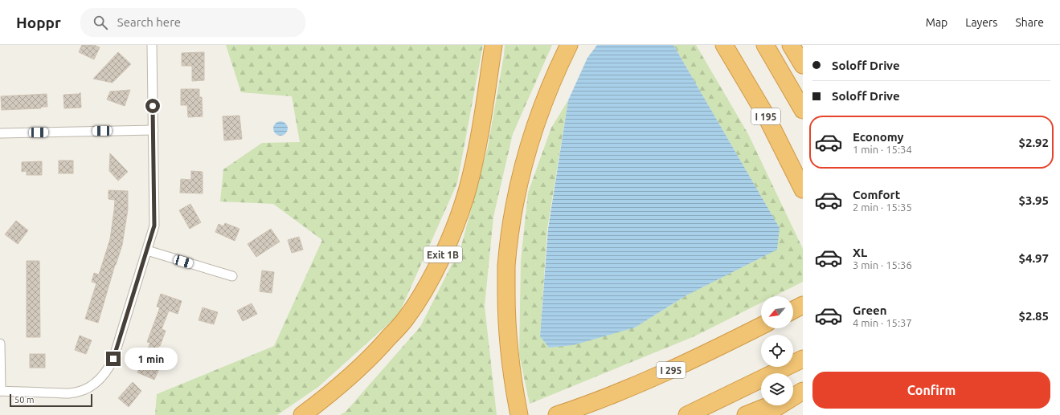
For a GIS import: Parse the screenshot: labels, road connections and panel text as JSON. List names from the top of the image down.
{
  "streets": {
    "highway": ["I 195", "Exit 1B", "I 295"]
  },
  "scale_bar": "50 m",
  "north": "bottom left",
  "page": {
    "header": "Hoppr",
    "search": "Search here",
    "nav": ["Map", "Layers", "Share"],
    "banner": ["Soloff Drive", "Soloff Drive"],
    "list": [
      {
        "name": "Economy",
        "note": "1 min · 15:34",
        "value": "$2.92"
      },
      {
        "name": "Comfort",
        "note": "2 min · 15:35",
        "value": "$3.95"
      },
      {
        "name": "XL",
        "note": "3 min · 15:36",
        "value": "$4.97"
      },
      {
        "name": "Green",
        "note": "4 min · 15:37",
        "value": "$2.85"
      }
    ],
    "bubble": "1 min",
    "buttons": "Confirm",
    "scale": "50 m"
  }
}
